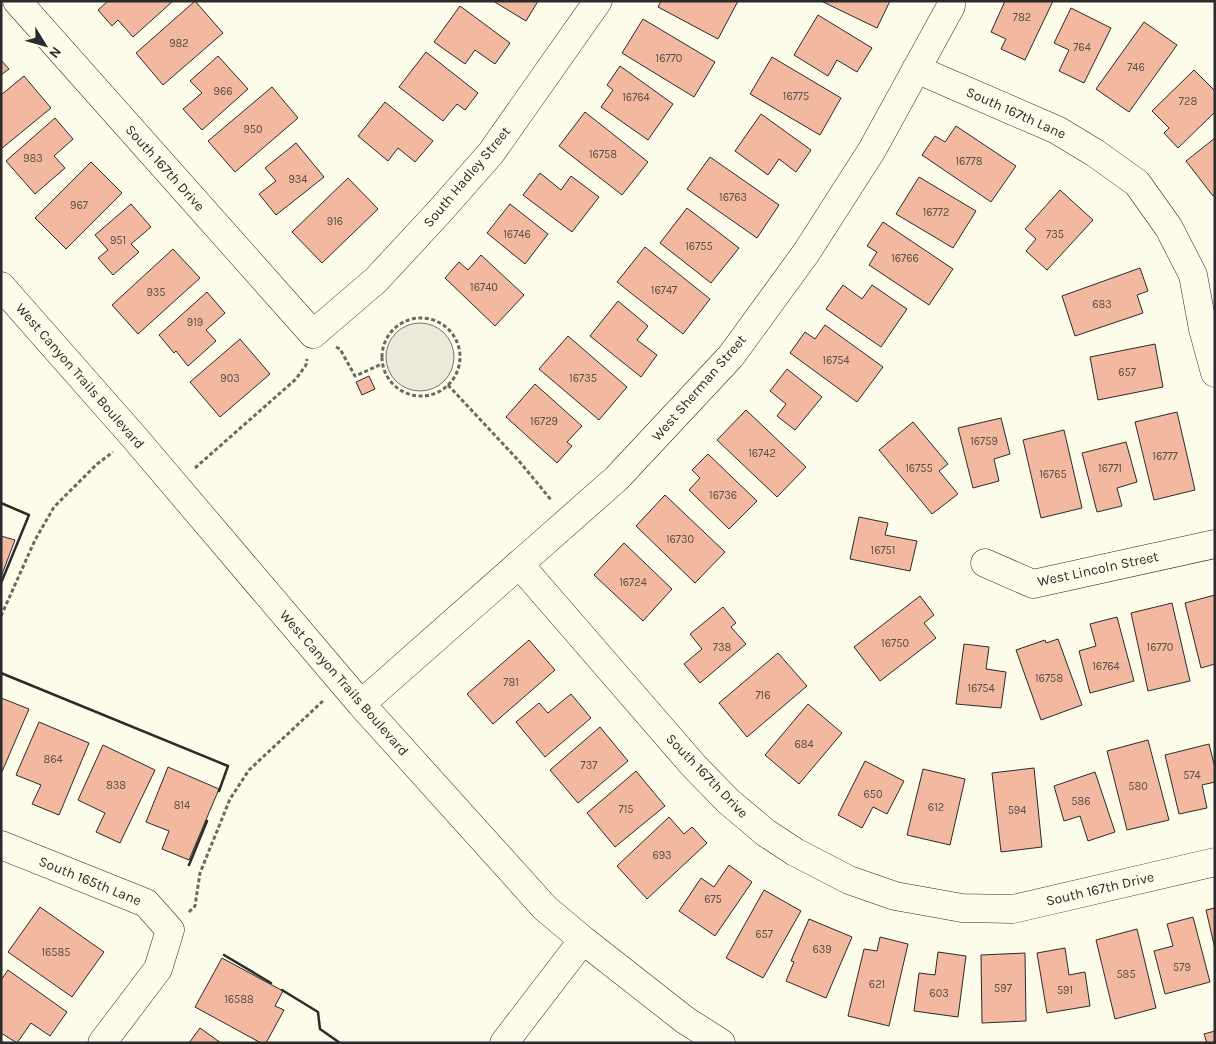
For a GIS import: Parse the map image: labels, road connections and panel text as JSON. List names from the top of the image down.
{
  "streets": {
    "street": [
      "South 167th Lane",
      "South 167th Drive",
      "South Hadley Street",
      "West Canyon Trails Boulevard",
      "West Sherman Street",
      "West Lincoln Street",
      "South 165th Lane"
    ]
  },
  "crossings": [
    ["South 167th Lane", "West Sherman Street"],
    ["South 167th Drive", "South Hadley Street"],
    ["South 167th Drive", "West Sherman Street"],
    ["West Canyon Trails Boulevard", "West Sherman Street"]
  ],
  "house_numbers": [
    "782",
    "982",
    "764",
    "16770",
    "746",
    "966",
    "16775",
    "16764",
    "728",
    "950",
    "16758",
    "983",
    "16778",
    "934",
    "16763",
    "967",
    "16772",
    "916",
    "16746",
    "735",
    "951",
    "16755",
    "16766",
    "16740",
    "16747",
    "935",
    "683",
    "919",
    "16754",
    "657",
    "903",
    "16735",
    "16729",
    "16759",
    "16742",
    "16777",
    "16755",
    "16771",
    "16765",
    "16736",
    "16730",
    "16751",
    "16724",
    "16750",
    "738",
    "16770",
    "16764",
    "16758",
    "781",
    "16754",
    "716",
    "684",
    "864",
    "737",
    "574",
    "838",
    "580",
    "650",
    "586",
    "814",
    "612",
    "715",
    "594",
    "693",
    "675",
    "657",
    "639",
    "16585",
    "579",
    "585",
    "621",
    "597",
    "591",
    "603",
    "16588"
  ],
  "north": "bottom right"
}
